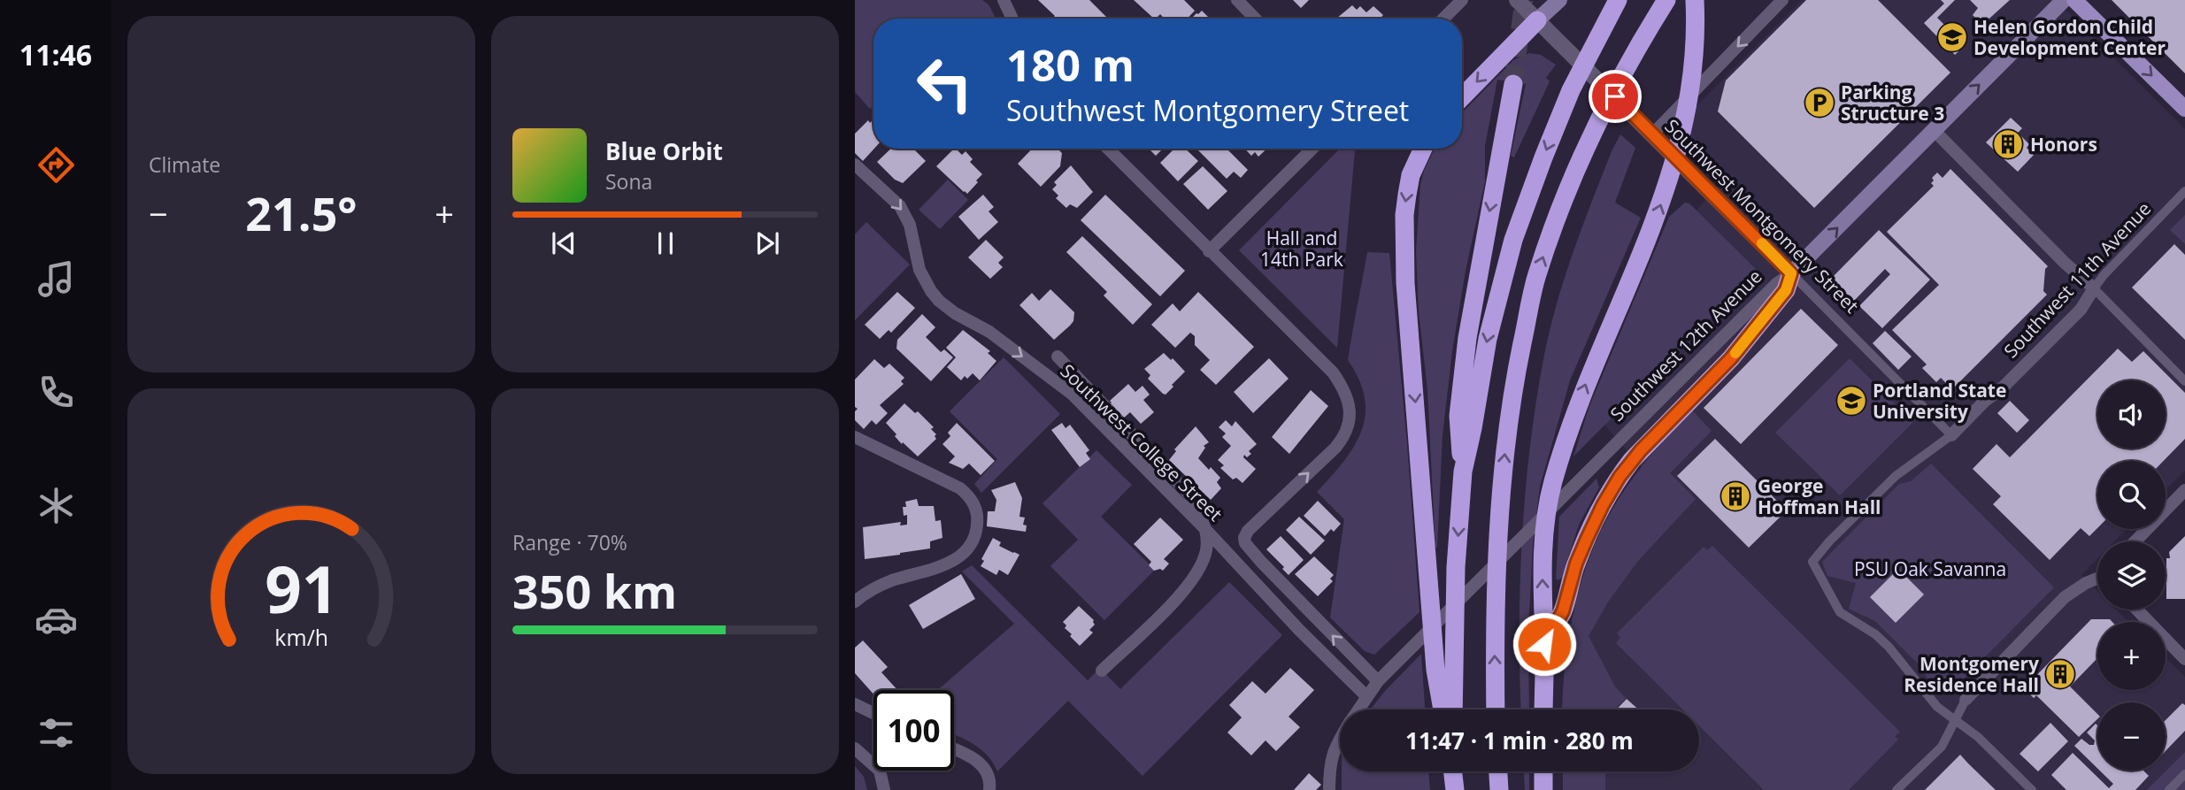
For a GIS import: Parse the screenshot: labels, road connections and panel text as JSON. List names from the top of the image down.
{
  "streets": {
    "main road": ["Southwest 12th Avenue"],
    "street": ["Southwest Montgomery Street", "Southwest 11th Avenue", "Southwest College Street"]
  },
  "crossings": [
    ["Southwest Montgomery Street", "Southwest 11th Avenue"],
    ["Southwest Montgomery Street", "Southwest 12th Avenue"],
    ["Southwest 12th Avenue", "Southwest College Street"]
  ],
  "one_way": ["Southwest 12th Avenue"],
  "parks": ["Hall and 14th Park", "PSU Oak Savanna"],
  "places": {
    "school or university": ["Helen Gordon Child Development Center", "Portland State University"],
    "parking": ["Parking Structure 3"],
    "building": ["Honors", "George Hoffman Hall", "Montgomery Residence Hall"]
  },
  "page": {
    "tabs": "11:46",
    "tile": [
      "Climate",
      ["Range · 70%", "350 km"]
    ],
    "turn": ["180 m", "Southwest Montgomery Street"],
    "song": ["Blue Orbit", "Sona"],
    "heat": ["−", "21.5°", "+"],
    "map_buttons": ["+", "−"],
    "limit": "100",
    "trip": "11:47 · 1 min · 280 m",
    "gauge": ["91", "km/h"]
  }
}
